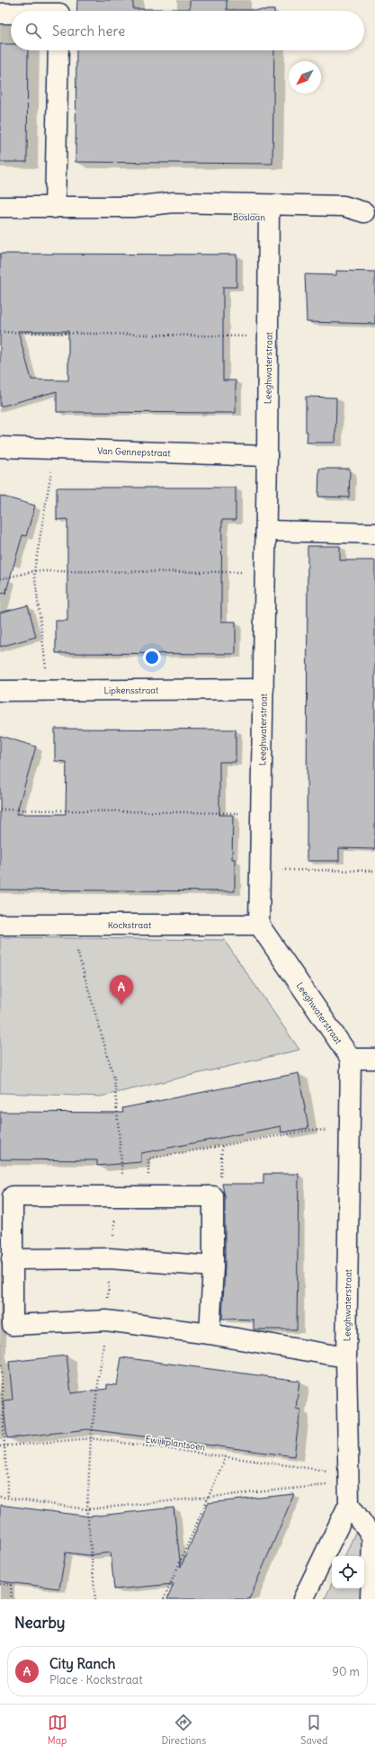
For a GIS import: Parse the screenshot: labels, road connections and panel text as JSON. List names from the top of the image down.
{
  "streets": {
    "street": [
      "Boslaan",
      "Leeghwaterstraat",
      "Van Gennepstraat",
      "Lipkensstraat",
      "Kockstraat"
    ],
    "path": ["Ewijkplantsoen"]
  },
  "crossings": [
    ["Boslaan", "Leeghwaterstraat"],
    ["Leeghwaterstraat", "Van Gennepstraat"],
    ["Leeghwaterstraat", "Lipkensstraat"],
    ["Leeghwaterstraat", "Kockstraat"],
    ["Leeghwaterstraat", "Ewijkplantsoen"]
  ],
  "north": "bottom left",
  "page": {
    "search": "Search here",
    "pins": "A",
    "heading": "Nearby",
    "list": [
      {
        "mark": "A",
        "name": "City Ranch",
        "note": "Place · Kockstraat",
        "value": "90 m"
      }
    ],
    "nav": ["Map", "Directions", "Saved"]
  }
}
